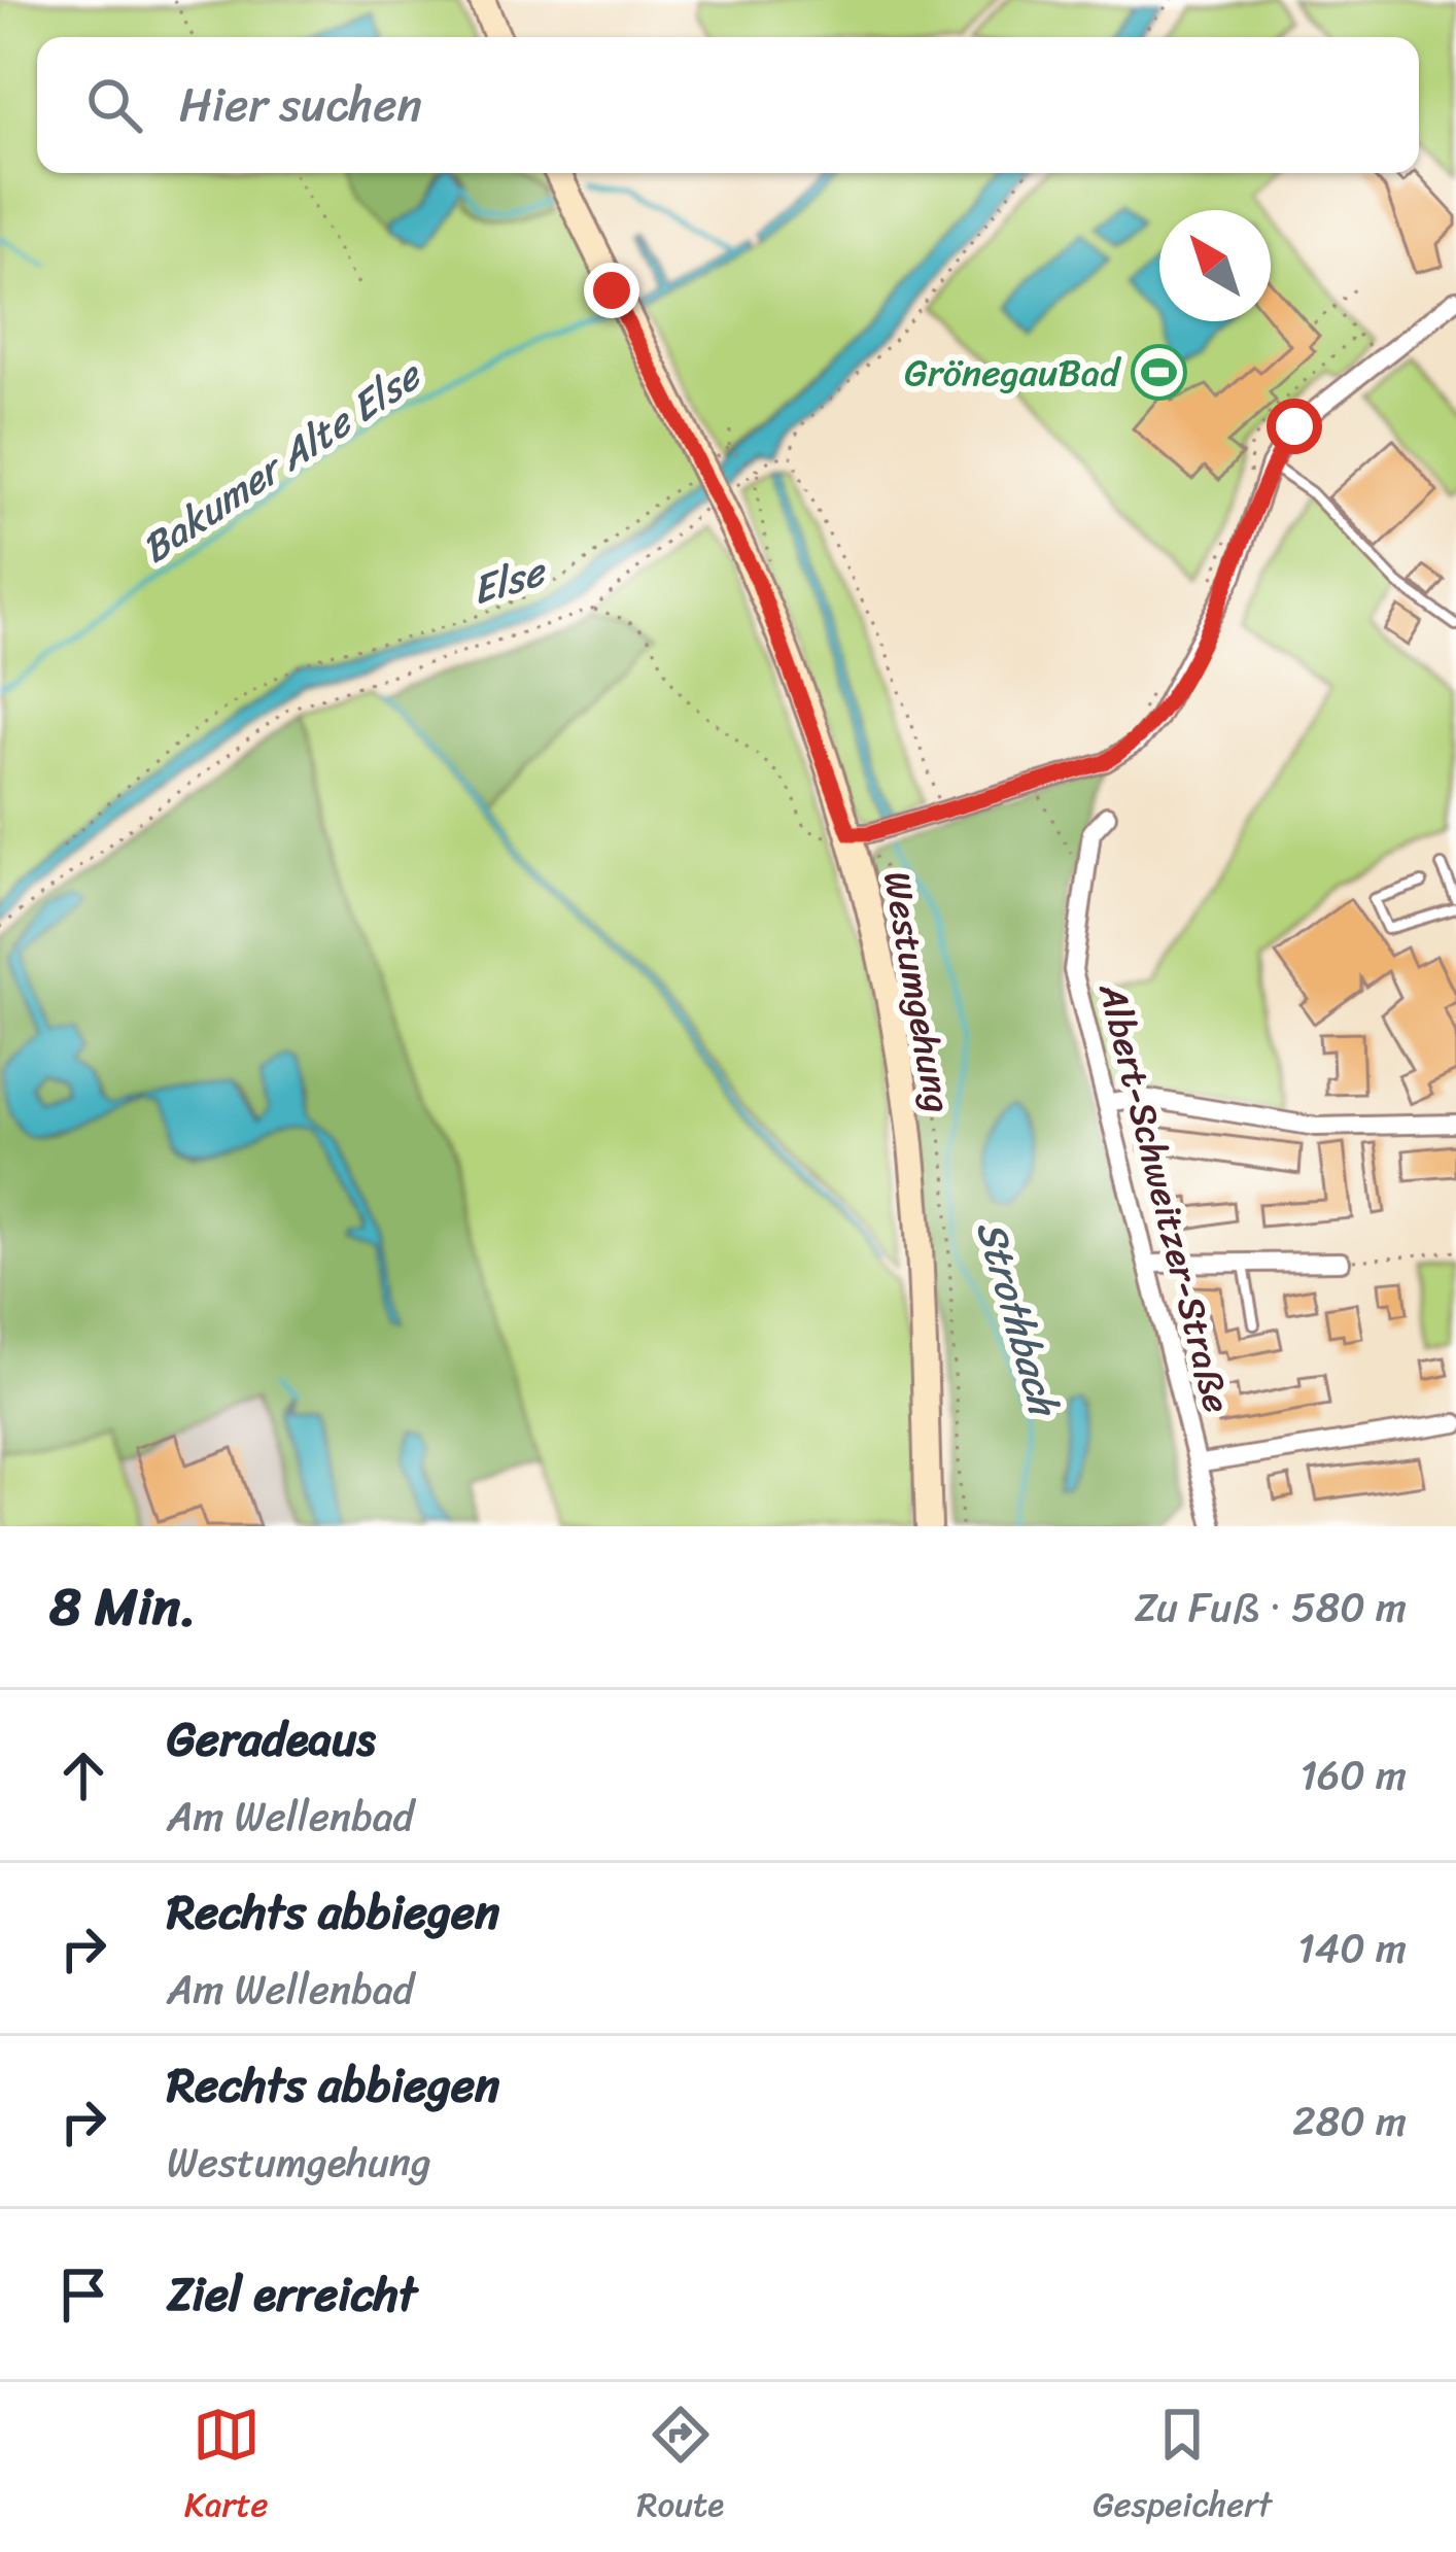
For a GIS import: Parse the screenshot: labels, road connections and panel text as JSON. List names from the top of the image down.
{
  "streets": {
    "main road": ["Westumgehung"],
    "street": ["Albert-Schweitzer-Straße"]
  },
  "water": ["Bakumer Alte Else", "Else", "Strothbach"],
  "places": {
    "sports": ["GrönegauBad"]
  },
  "north": "top left",
  "page": {
    "search": "Hier suchen",
    "heading": ["8 Min.", "Zu Fuß · 580 m"],
    "list": [
      ["Geradeaus", "Am Wellenbad", "160 m"],
      ["Rechts abbiegen", "Am Wellenbad", "140 m"],
      ["Rechts abbiegen", "Westumgehung", "280 m"],
      "Ziel erreicht"
    ],
    "nav": ["Karte", "Route", "Gespeichert"]
  }
}
